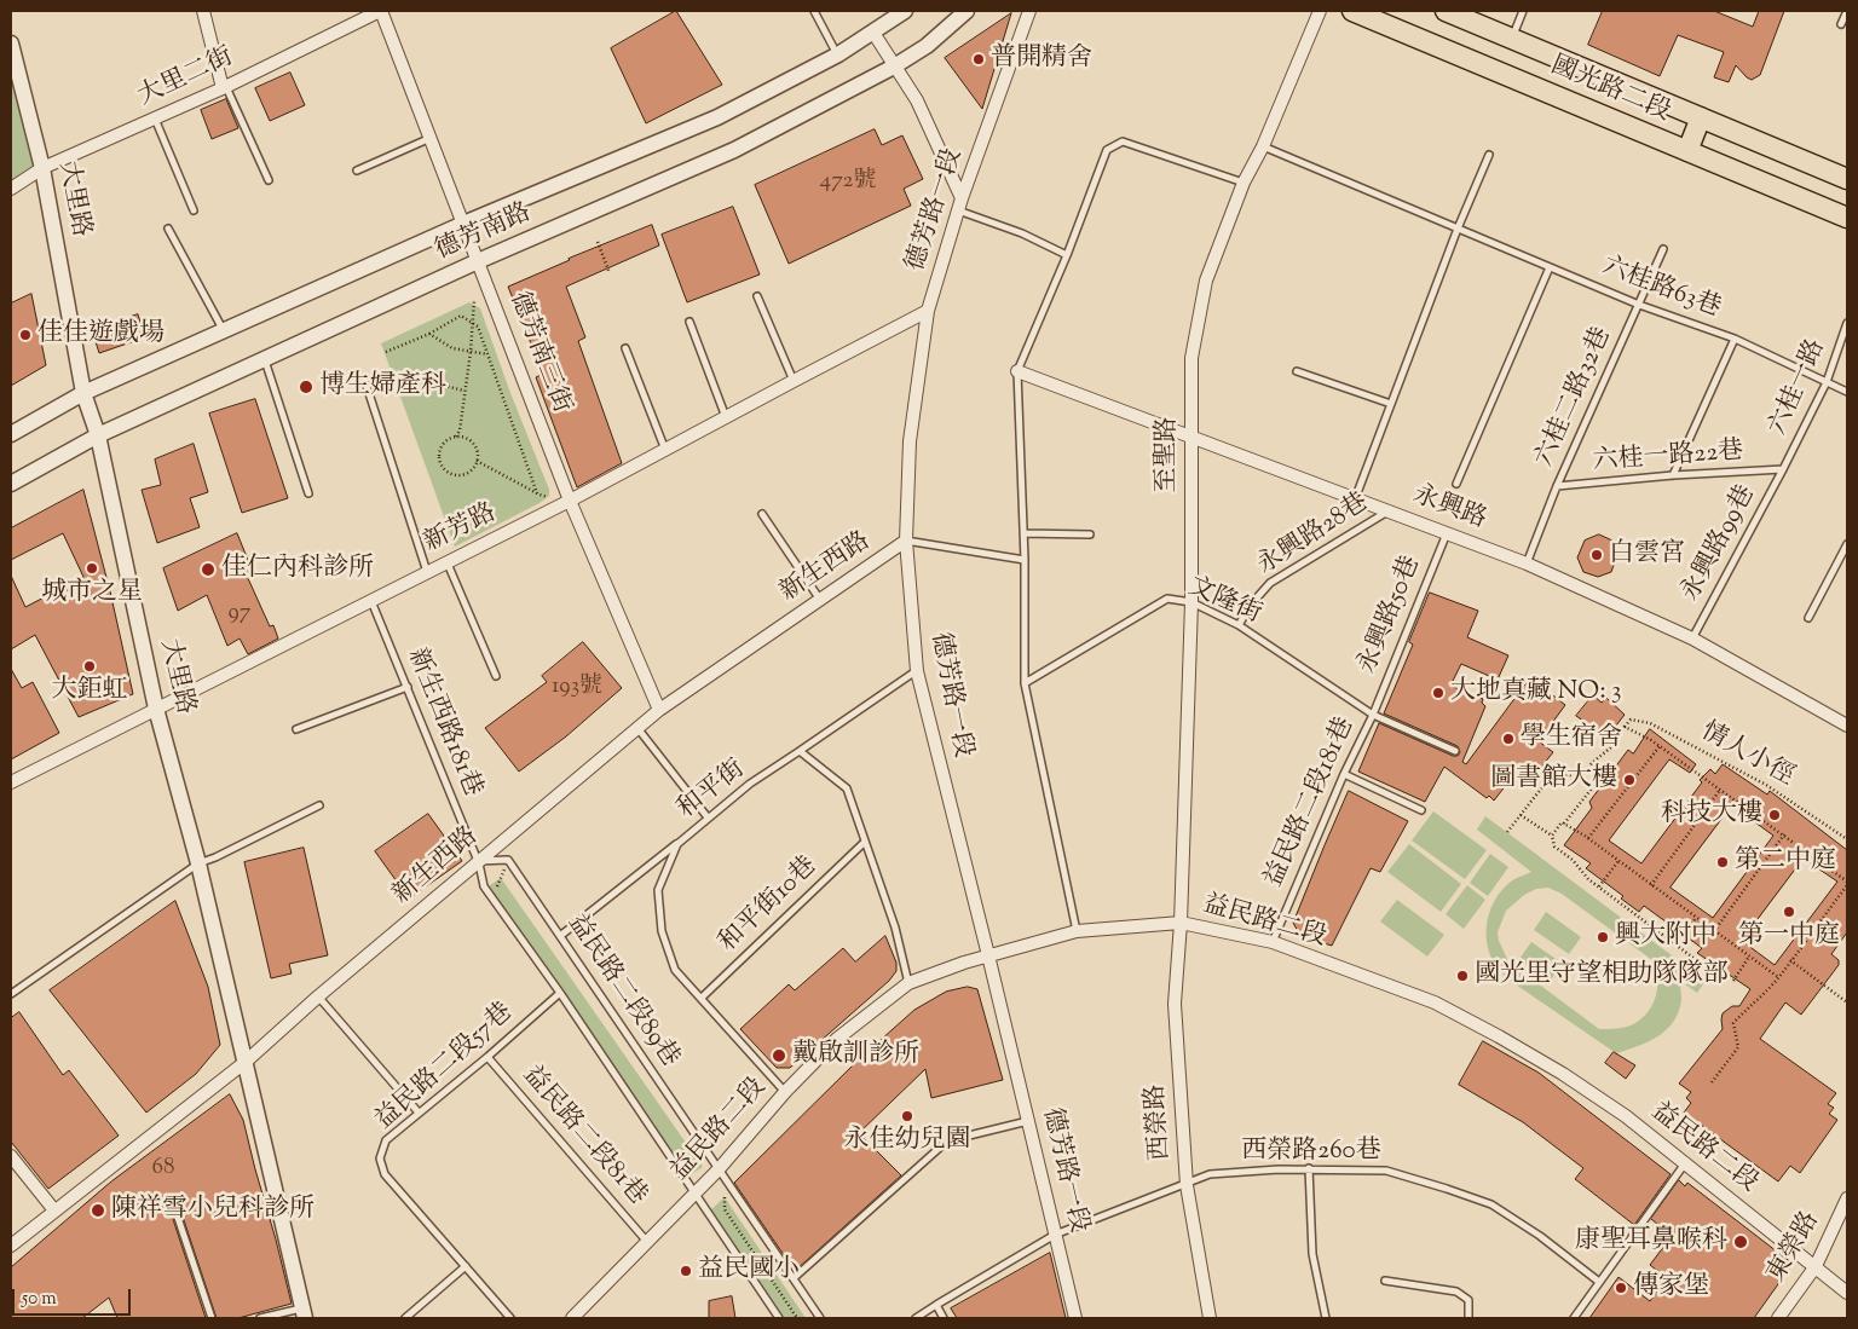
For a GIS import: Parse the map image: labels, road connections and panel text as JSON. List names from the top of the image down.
{
  "streets": {
    "main road": ["國光路二段"],
    "street": [
      "大里二街",
      "大里路",
      "德芳路一段",
      "德芳南路",
      "德芳南三街",
      "至聖路",
      "永興路",
      "新芳路",
      "新生西路",
      "益民路二段",
      "西榮路",
      "東榮路"
    ],
    "lane": [
      "六桂路63巷",
      "六桂一路",
      "六桂二路32巷",
      "六桂一路22巷",
      "永興路28巷",
      "永興路99巷",
      "文隆街",
      "永興路50巷",
      "新生西路181巷",
      "和平街",
      "益民路二段181巷",
      "和平街10巷",
      "益民路二段89巷",
      "益民路二段57巷",
      "益民路二段81巷",
      "西榮路260巷"
    ],
    "path": ["情人小徑"]
  },
  "crossings": [
    ["大里二街", "大里路"],
    ["大里二街", "德芳南三街"],
    ["大里路", "德芳南路"],
    ["大里路", "新芳路"],
    ["大里路", "新生西路"],
    ["德芳路一段", "新芳路"],
    ["德芳路一段", "新生西路"],
    ["德芳路一段", "和平街"],
    ["德芳路一段", "益民路二段"],
    ["德芳南路", "德芳南三街"],
    ["六桂路63巷", "六桂一路"],
    ["六桂路63巷", "六桂二路32巷"],
    ["六桂路63巷", "至聖路"],
    ["德芳南三街", "新芳路"],
    ["德芳南三街", "新生西路"],
    ["六桂一路", "六桂一路22巷"],
    ["六桂一路", "永興路99巷"],
    ["六桂二路32巷", "六桂一路22巷"],
    ["六桂二路32巷", "永興路"],
    ["至聖路", "永興路"],
    ["至聖路", "文隆街"],
    ["至聖路", "益民路二段"],
    ["至聖路", "西榮路"],
    ["六桂一路22巷", "永興路99巷"],
    ["永興路", "永興路28巷"],
    ["永興路", "永興路99巷"],
    ["永興路", "永興路50巷"],
    ["新芳路", "新生西路181巷"],
    ["永興路28巷", "文隆街"],
    ["新生西路", "新生西路181巷"],
    ["新生西路", "益民路二段89巷"],
    ["文隆街", "永興路50巷"],
    ["文隆街", "益民路二段181巷"],
    ["永興路50巷", "益民路二段181巷"],
    ["新生西路181巷", "益民路二段89巷"],
    ["和平街", "和平街10巷"],
    ["和平街", "益民路二段"],
    ["益民路二段181巷", "益民路二段"],
    ["益民路二段", "益民路二段89巷"],
    ["益民路二段", "西榮路"],
    ["益民路二段", "益民路二段81巷"],
    ["益民路二段", "東榮路"],
    ["益民路二段89巷", "益民路二段57巷"],
    ["益民路二段57巷", "益民路二段81巷"],
    ["西榮路", "西榮路260巷"]
  ],
  "places": [
    "普開精舍",
    "佳佳遊戲場",
    "博生婦產科",
    "白雲宮",
    "城市之星",
    "佳仁內科診所",
    "大鉅虹",
    "大地真藏 NO: 3",
    "學生宿舍",
    "圖書館大樓",
    "科技大樓",
    "第二中庭",
    "第一中庭",
    "興大附中",
    "國光里守望相助隊隊部",
    "戴啟訓診所",
    "永佳幼兒園",
    "陳祥雪小兒科診所",
    "康聖耳鼻喉科",
    "益民國小",
    "傳家堡"
  ],
  "house_numbers": [
    "472號",
    "97",
    "193號",
    "68"
  ],
  "scale_bar": "50 m"
}
